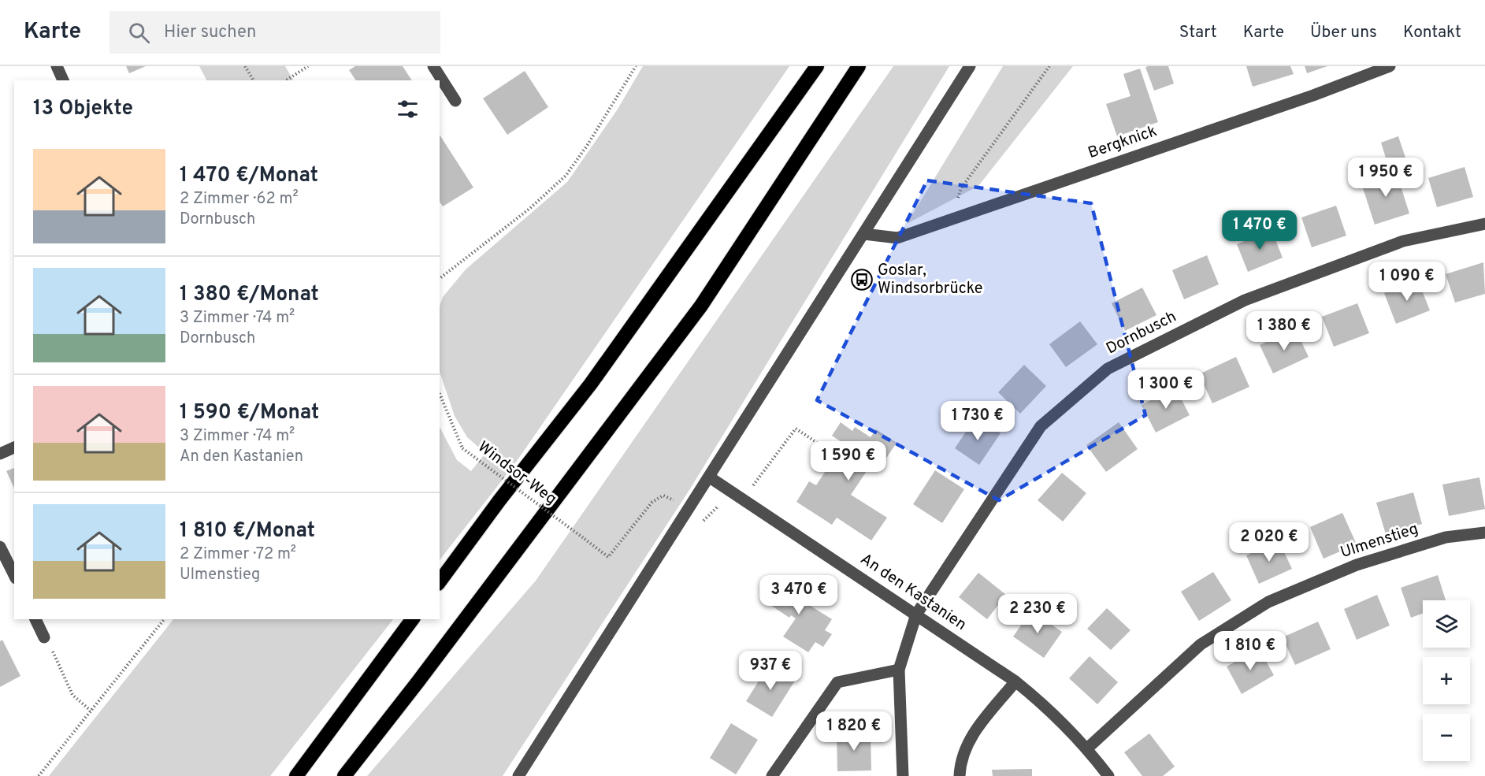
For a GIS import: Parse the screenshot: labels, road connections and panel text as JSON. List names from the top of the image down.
{
  "streets": {
    "street": [
      "Bergknick",
      "Dornbusch",
      "Ulmenstieg",
      "An den Kastanien"
    ],
    "path": ["Windsor-Weg"]
  },
  "crossings": [
    ["Dornbusch", "An den Kastanien"],
    ["Ulmenstieg", "An den Kastanien"]
  ],
  "places": {
    "bus stop": ["Goslar, Windsorbrücke"]
  },
  "page": {
    "header": "Karte",
    "search": "Hier suchen",
    "nav": [
      "Start",
      "Karte",
      "Über uns",
      "Kontakt"
    ],
    "heading": "13 Objekte",
    "list": [
      {
        "name": "1 470 €/Monat",
        "note": "2 Zimmer · 62 m² · Dornbusch"
      },
      {
        "name": "1 380 €/Monat",
        "note": "3 Zimmer · 74 m² · Dornbusch"
      },
      {
        "name": "1 590 €/Monat",
        "note": "3 Zimmer · 74 m² · An den Kastanien"
      },
      {
        "name": "1 810 €/Monat",
        "note": "2 Zimmer · 72 m² · Ulmenstieg"
      }
    ],
    "price": [
      "1 950 €",
      "1 470 €",
      "1 090 €",
      "1 380 €",
      "1 300 €",
      "1 730 €",
      "1 590 €",
      "2 020 €",
      "3 470 €",
      "2 230 €",
      "1 810 €",
      "937 €",
      "1 820 €"
    ],
    "map_buttons": ["+", "−"]
  }
}
